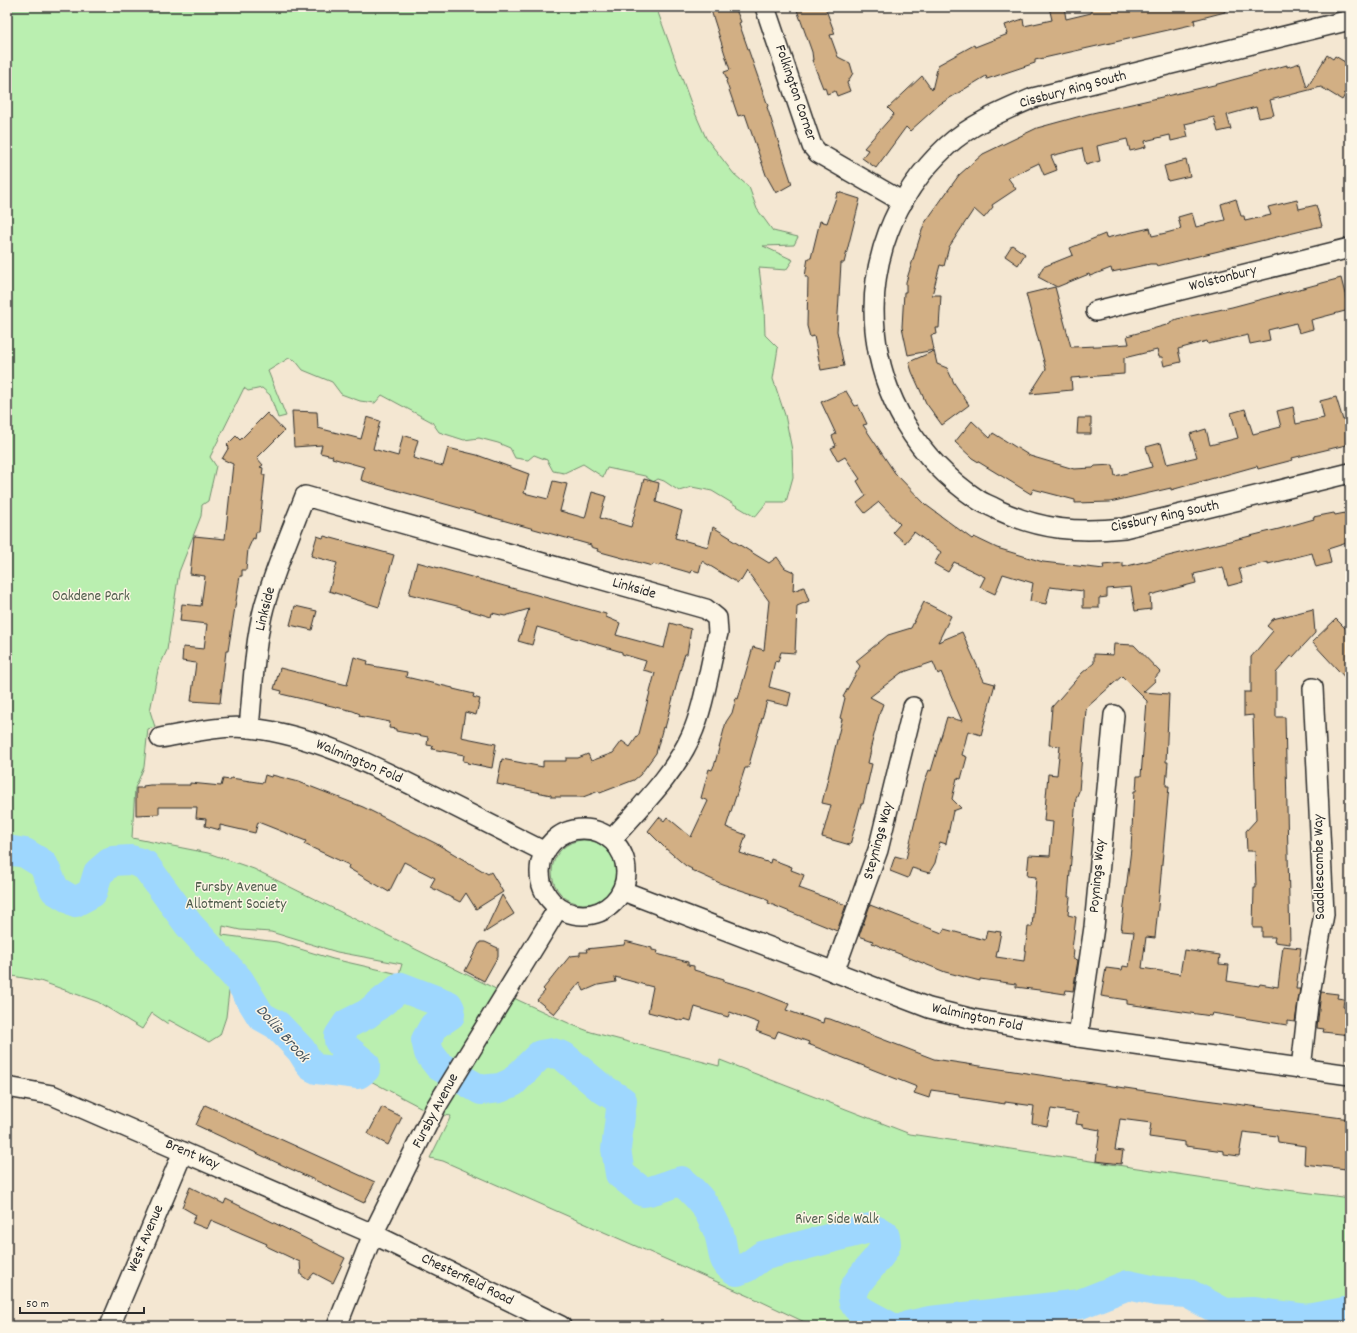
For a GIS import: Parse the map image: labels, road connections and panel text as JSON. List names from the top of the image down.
{
  "streets": {
    "street": [
      "Cissbury Ring South",
      "Folkington Corner",
      "Wolstonbury",
      "Linkside",
      "Walmington Fold",
      "Steynings Way",
      "Saddlescombe Way",
      "Poynings Way",
      "Fursby Avenue",
      "Brent Way",
      "West Avenue",
      "Chesterfield Road"
    ]
  },
  "crossings": [
    ["Cissbury Ring South", "Folkington Corner"],
    ["Linkside", "Walmington Fold"],
    ["Linkside", "Fursby Avenue"],
    ["Walmington Fold", "Steynings Way"],
    ["Walmington Fold", "Saddlescombe Way"],
    ["Walmington Fold", "Poynings Way"],
    ["Walmington Fold", "Fursby Avenue"],
    ["Fursby Avenue", "Brent Way"],
    ["Fursby Avenue", "Chesterfield Road"],
    ["Brent Way", "West Avenue"],
    ["Brent Way", "Chesterfield Road"]
  ],
  "water": ["Dollis Brook"],
  "parks": ["Oakdene Park", "Fursby Avenue Allotment Society", "River Side Walk"],
  "scale_bar": "50 m"
}
